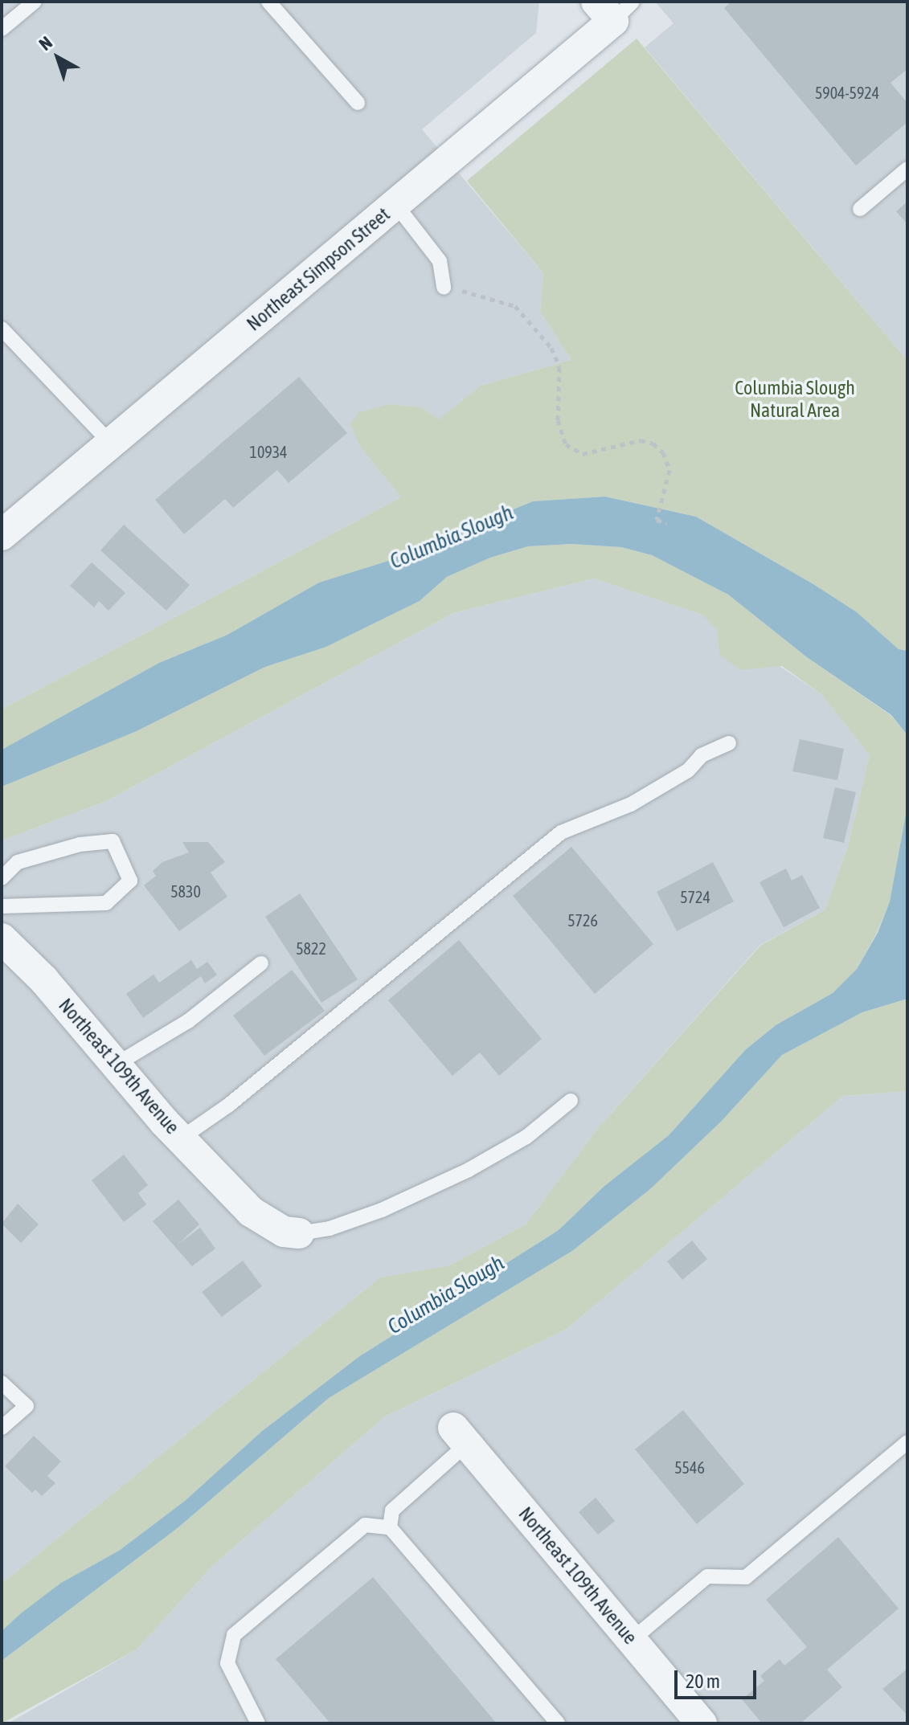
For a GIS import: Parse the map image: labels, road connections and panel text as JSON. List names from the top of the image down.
{
  "streets": {
    "street": ["Northeast Simpson Street", "Northeast 109th Avenue"]
  },
  "water": ["Columbia Slough"],
  "parks": ["Columbia Slough Natural Area"],
  "house_numbers": [
    "5904-5924",
    "10934",
    "5830",
    "5724",
    "5726",
    "5822",
    "5546"
  ],
  "scale_bar": "20 m",
  "north": "top left"
}
